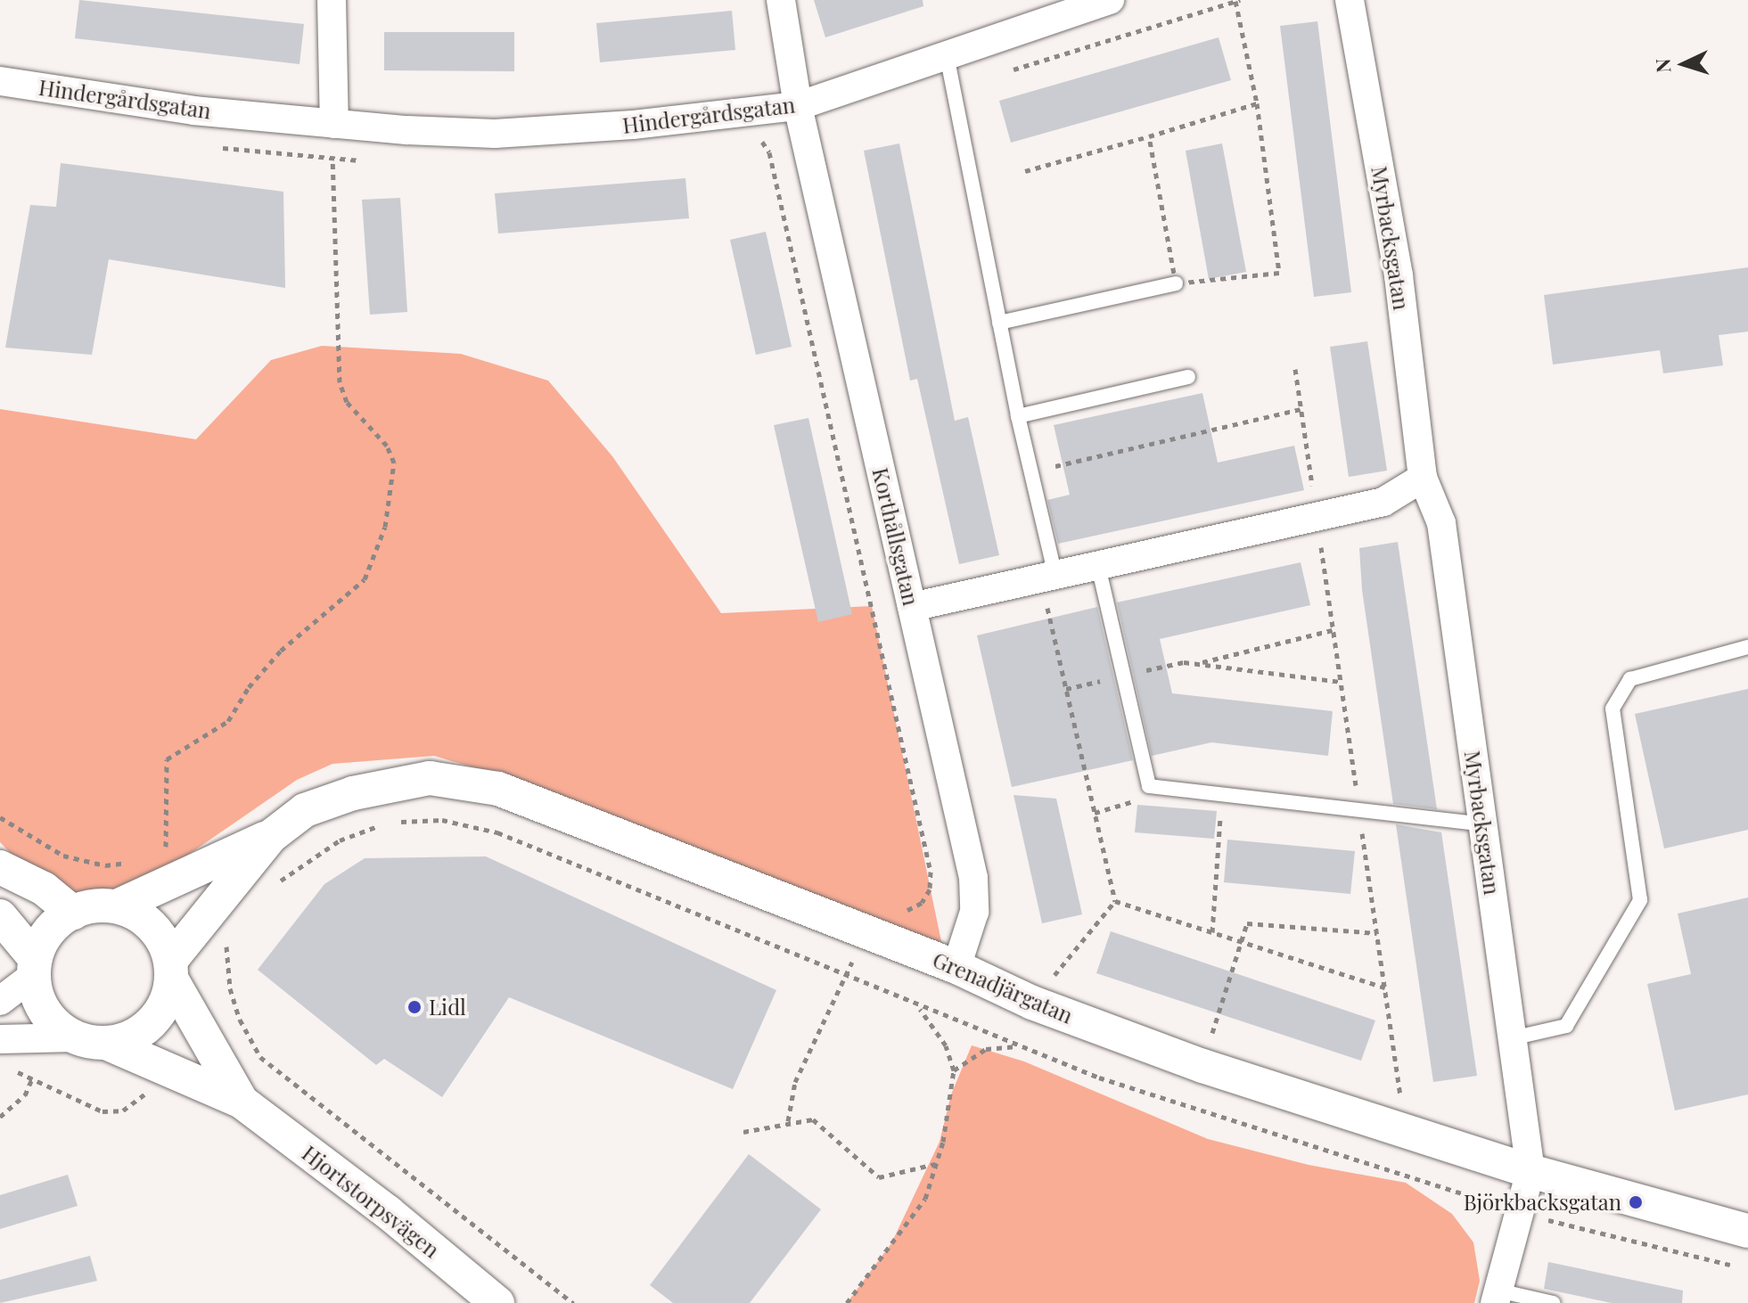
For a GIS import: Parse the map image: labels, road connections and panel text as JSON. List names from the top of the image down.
{
  "streets": {
    "street": [
      "Hindergårdsgatan",
      "Myrbacksgatan",
      "Korthållsgatan",
      "Grenadjärgatan",
      "Hjortstorpsvägen"
    ]
  },
  "crossings": [
    ["Hindergårdsgatan", "Korthållsgatan"],
    ["Myrbacksgatan", "Grenadjärgatan"],
    ["Korthållsgatan", "Grenadjärgatan"],
    ["Grenadjärgatan", "Hjortstorpsvägen"]
  ],
  "places": ["Lidl", "Björkbacksgatan"],
  "north": "left"
}
